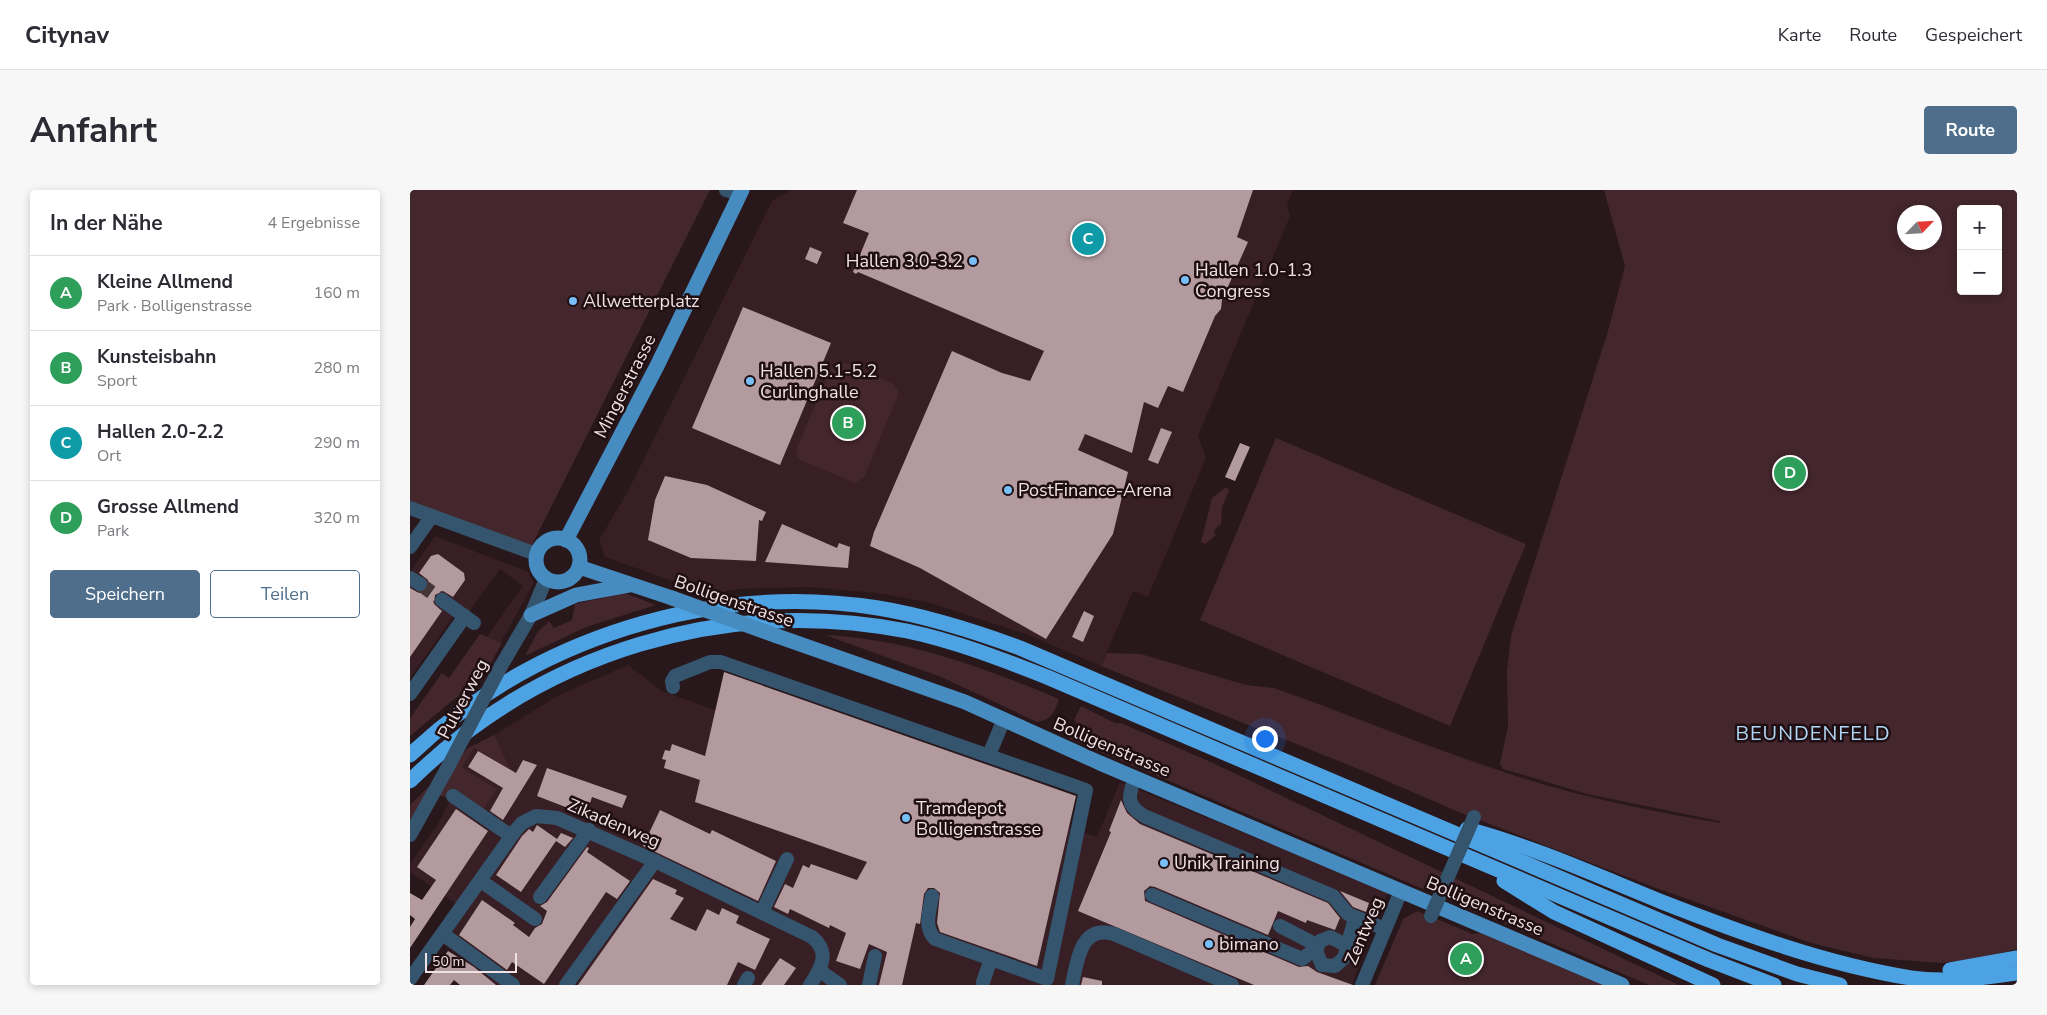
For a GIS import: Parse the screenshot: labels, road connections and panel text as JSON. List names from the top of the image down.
{
  "streets": {
    "main road": ["Mingerstrasse", "Bolligenstrasse"],
    "street": ["Pulverweg", "Zikadenweg", "Zentweg"]
  },
  "crossings": [
    ["Mingerstrasse", "Bolligenstrasse"],
    ["Mingerstrasse", "Pulverweg"],
    ["Bolligenstrasse", "Pulverweg"],
    ["Bolligenstrasse", "Zentweg"]
  ],
  "districts": ["BEUNDENFELD"],
  "places": [
    "Hallen 3.0-3.2",
    "Hallen 1.0-1.3 Congress",
    "Allwetterplatz",
    "Hallen 5.1-5.2 Curlinghalle",
    "PostFinance-Arena",
    "Tramdepot Bolligenstrasse",
    "Unik Training",
    "bimano"
  ],
  "scale_bar": "50 m",
  "north": "top right",
  "page": {
    "header": "Citynav",
    "nav": ["Karte", "Route", "Gespeichert"],
    "buttons": [
      "Route",
      ["Speichern", "Teilen"]
    ],
    "title": "Anfahrt",
    "heading": ["In der Nähe", "4 Ergebnisse"],
    "map_buttons": ["+", "−"],
    "pins": [
      "C",
      "B",
      "D",
      "A"
    ],
    "list": [
      {
        "mark": "A",
        "name": "Kleine Allmend",
        "note": "Park · Bolligenstrasse",
        "value": "160 m"
      },
      {
        "mark": "B",
        "name": "Kunsteisbahn",
        "note": "Sport",
        "value": "280 m"
      },
      {
        "mark": "C",
        "name": "Hallen 2.0-2.2",
        "note": "Ort",
        "value": "290 m"
      },
      {
        "mark": "D",
        "name": "Grosse Allmend",
        "note": "Park",
        "value": "320 m"
      }
    ],
    "scale": "50 m"
  }
}
